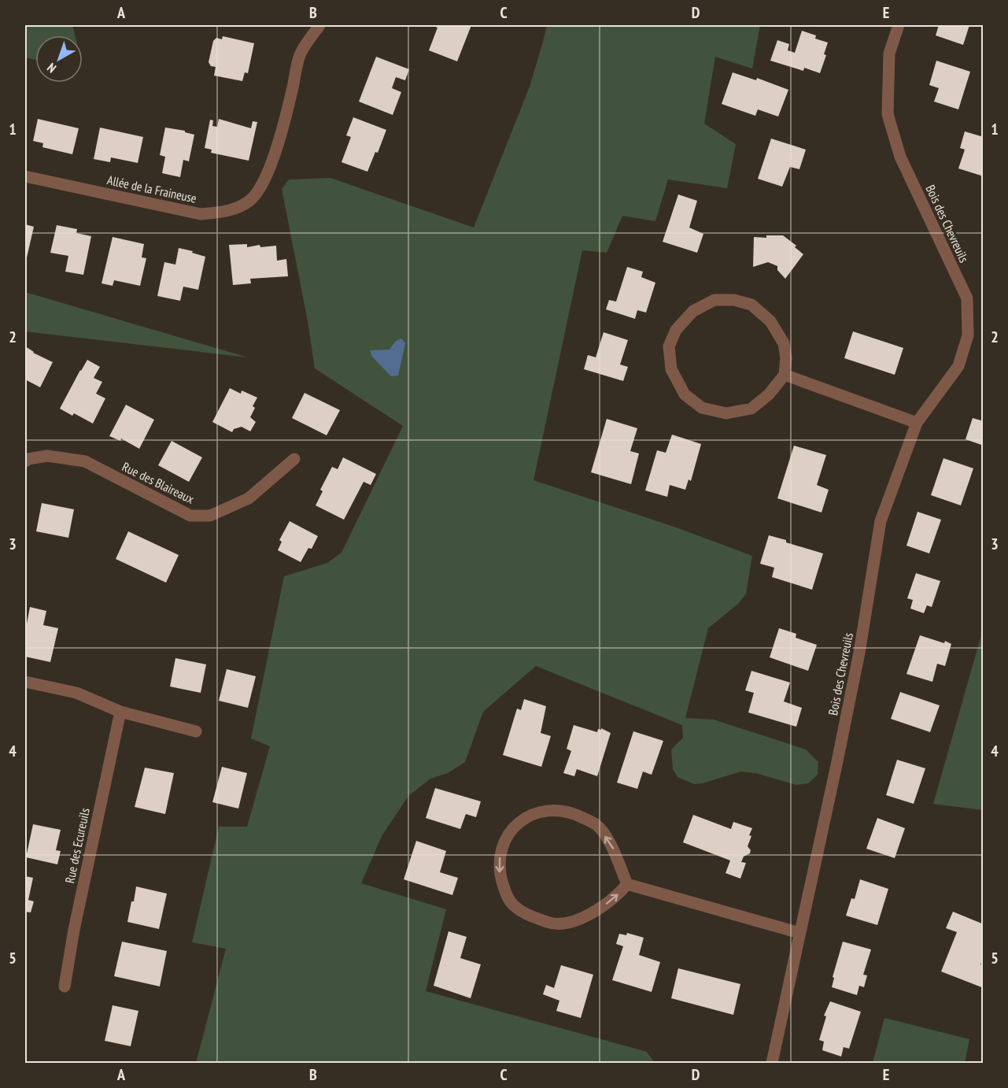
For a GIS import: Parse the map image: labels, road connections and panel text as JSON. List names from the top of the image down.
{
  "streets": {
    "street": [
      "Allée de la Fraineuse",
      "Bois des Chevreuils",
      "Rue des Blaireaux",
      "Rue des Ecureuils"
    ]
  },
  "north": "bottom left",
  "grid": {
    "columns": [
      "A",
      "B",
      "C",
      "D",
      "E"
    ],
    "rows": [
      "1",
      "2",
      "3",
      "4",
      "5"
    ]
  }
}
